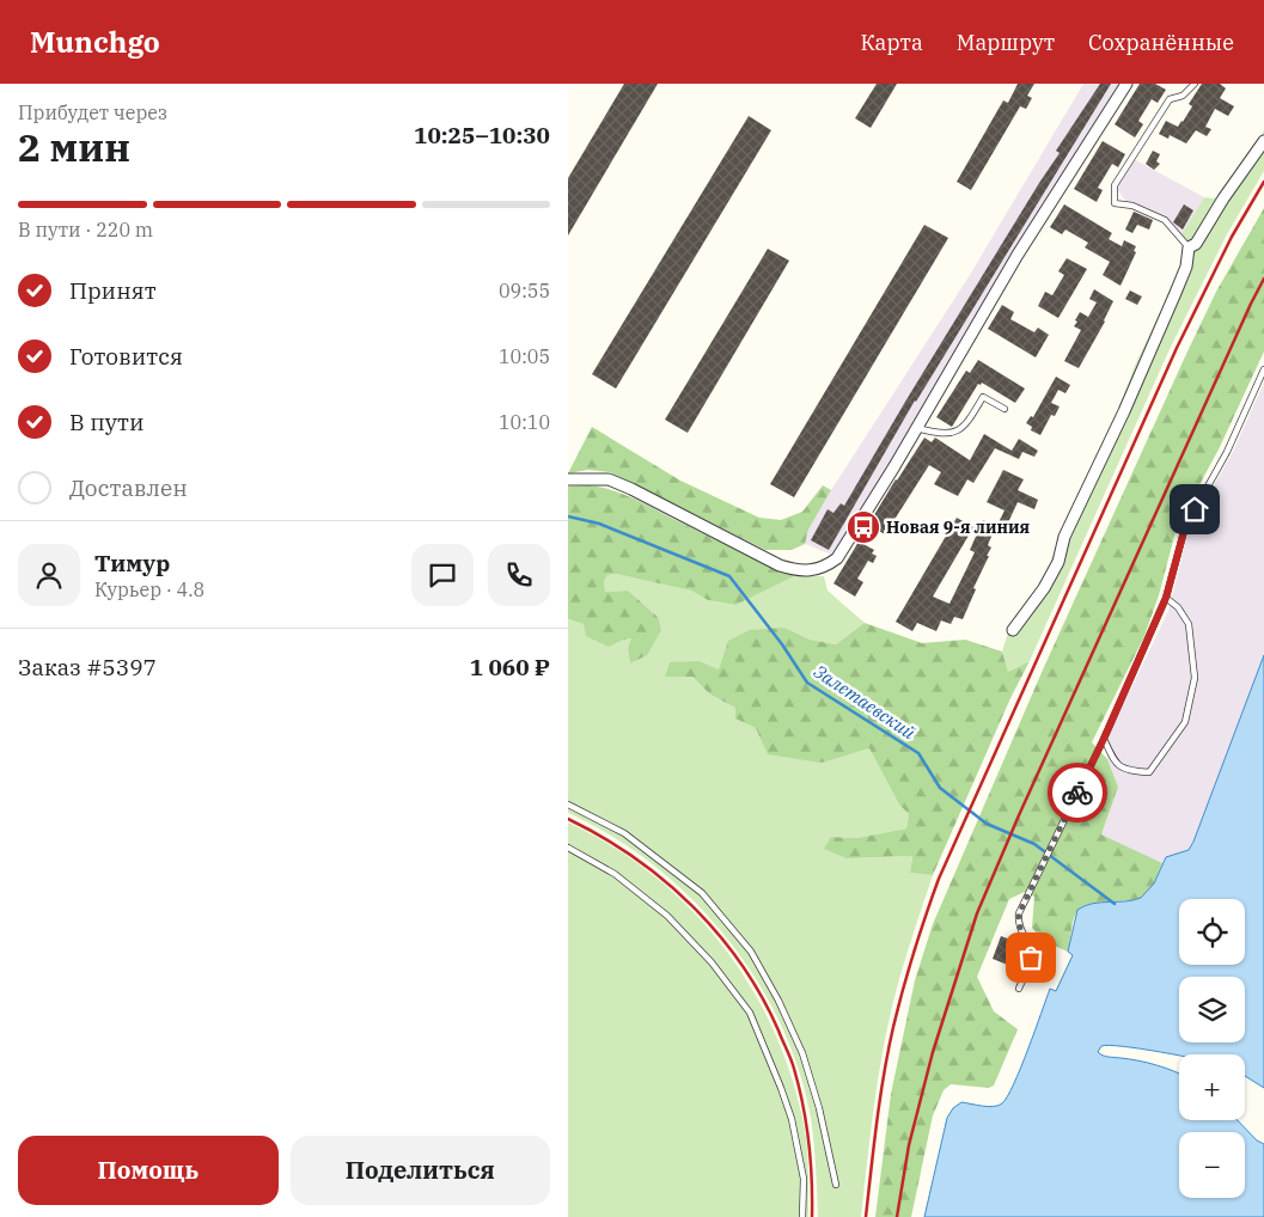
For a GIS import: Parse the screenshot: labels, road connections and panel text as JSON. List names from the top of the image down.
{
  "water": ["Залетаевский"],
  "places": {
    "bus stop": ["Новая 9-я линия"]
  },
  "page": {
    "header": "Munchgo",
    "nav": ["Карта", "Маршрут", "Сохранённые"],
    "heading": ["2 мин", "Прибудет через", "10:25–10:30"],
    "panel": [
      "Тимур",
      "Курьер · 4.8",
      "Заказ #5397",
      "1 060 ₽"
    ],
    "bar": "В пути · 220 m",
    "list": [
      ["Принят", "09:55"],
      ["Готовится", "10:05"],
      ["В пути", "10:10"],
      "Доставлен"
    ],
    "map_buttons": ["+", "−"],
    "buttons": ["Помощь", "Поделиться"]
  }
}
